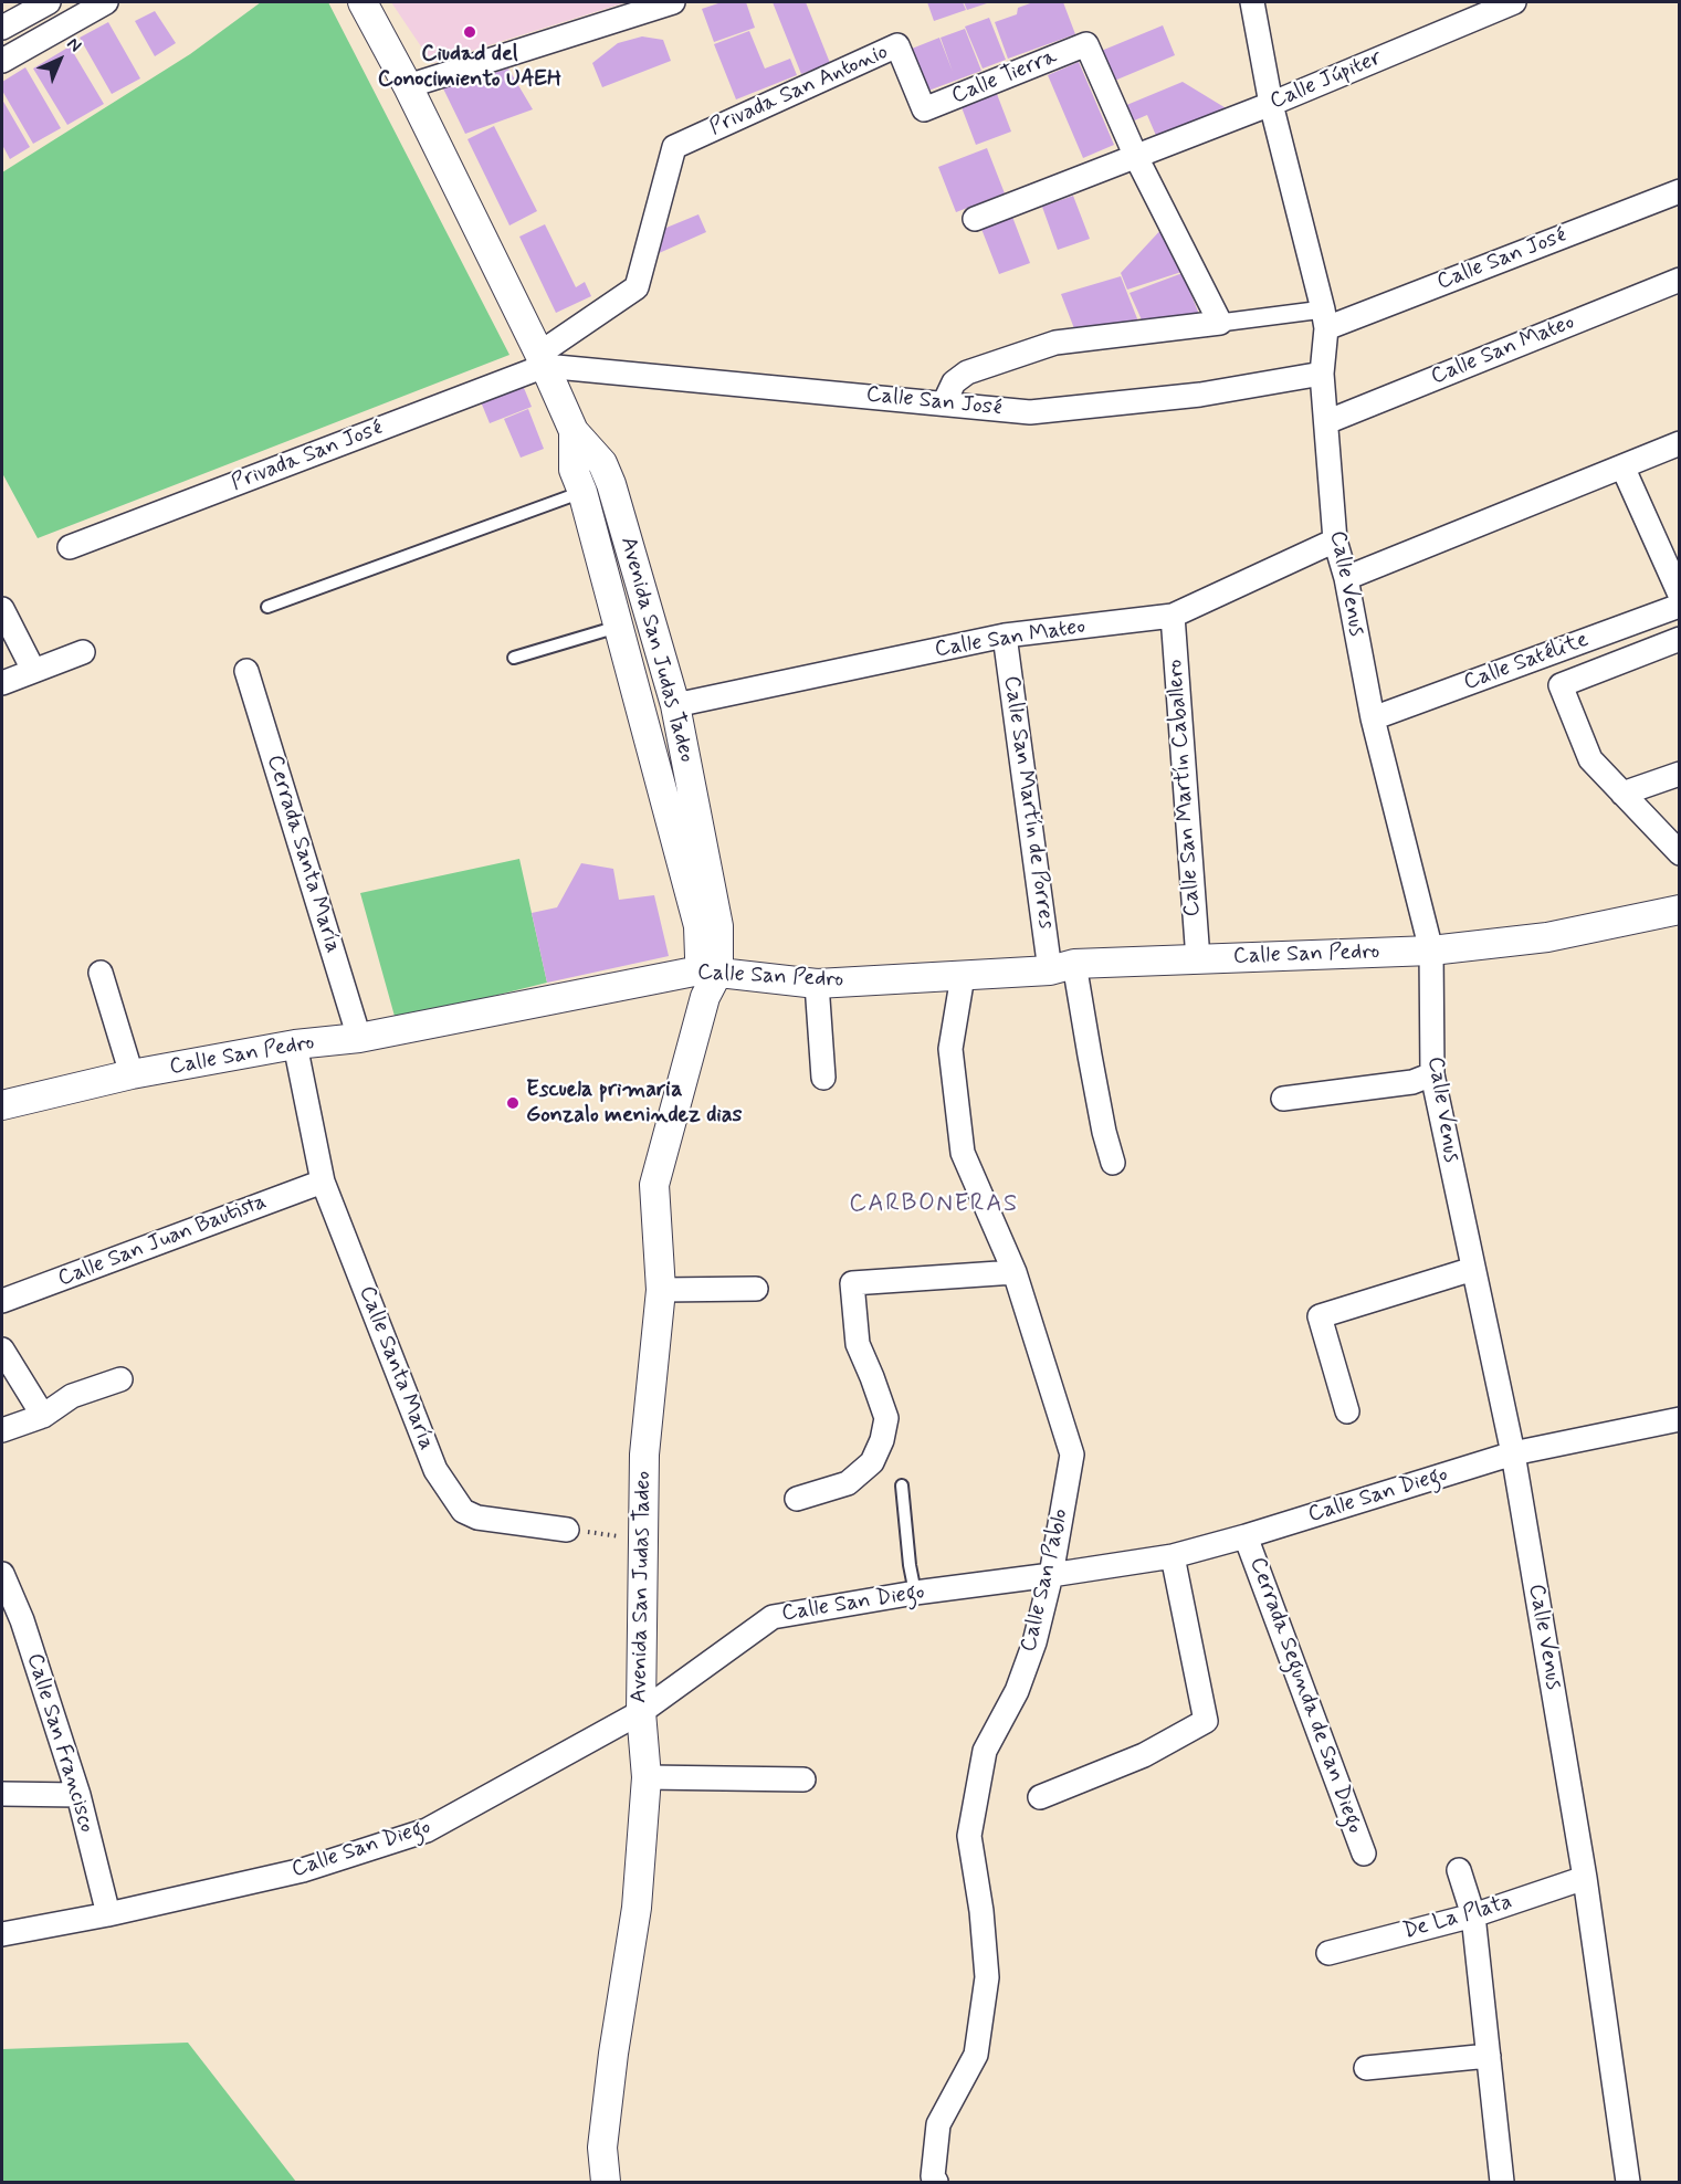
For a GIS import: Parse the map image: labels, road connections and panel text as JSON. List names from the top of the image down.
{
  "streets": {
    "street": [
      "Calle Tierra",
      "Calle Júpiter",
      "Privada San Antonio",
      "Calle San José",
      "Calle San Mateo",
      "Privada San José",
      "Calle Venus",
      "Avenida San Judas Tadeo",
      "Calle Satélite",
      "Calle San Martín Caballero",
      "Calle San Martín de Porres",
      "Cerrada Santa María",
      "Calle San Pedro",
      "Calle San Juan Bautista",
      "Calle Santa María",
      "Calle San Diego",
      "Calle San Pablo",
      "Cerrada Segunda de San Diego",
      "Calle San Francisco",
      "De La Plata"
    ]
  },
  "crossings": [
    ["Calle Tierra", "Calle Júpiter"],
    ["Calle Tierra", "Privada San Antonio"],
    ["Calle Júpiter", "Calle Venus"],
    ["Privada San Antonio", "Calle San José"],
    ["Privada San Antonio", "Privada San José"],
    ["Privada San Antonio", "Avenida San Judas Tadeo"],
    ["Calle San José", "Privada San José"],
    ["Calle San José", "Calle Venus"],
    ["Calle San José", "Avenida San Judas Tadeo"],
    ["Calle San Mateo", "Calle Venus"],
    ["Calle San Mateo", "Avenida San Judas Tadeo"],
    ["Calle San Mateo", "Calle San Martín Caballero"],
    ["Calle San Mateo", "Calle San Martín de Porres"],
    ["Privada San José", "Avenida San Judas Tadeo"],
    ["Calle Venus", "Calle Satélite"],
    ["Calle Venus", "Calle San Pedro"],
    ["Calle Venus", "Calle San Diego"],
    ["Calle Venus", "De La Plata"],
    ["Avenida San Judas Tadeo", "Calle San Pedro"],
    ["Avenida San Judas Tadeo", "Calle San Diego"],
    ["Calle San Martín Caballero", "Calle San Pedro"],
    ["Calle San Martín de Porres", "Calle San Pedro"],
    ["Cerrada Santa María", "Calle San Pedro"],
    ["Calle San Pedro", "Calle Santa María"],
    ["Calle San Pedro", "Calle San Pablo"],
    ["Calle San Juan Bautista", "Calle Santa María"],
    ["Calle San Diego", "Calle San Pablo"],
    ["Calle San Diego", "Cerrada Segunda de San Diego"],
    ["Calle San Diego", "Calle San Francisco"]
  ],
  "districts": ["CARBONERAS"],
  "places": ["Ciudad del Conocimiento UAEH", "Escuela primaria Gonzalo menindez dias"],
  "north": "top right"
}
